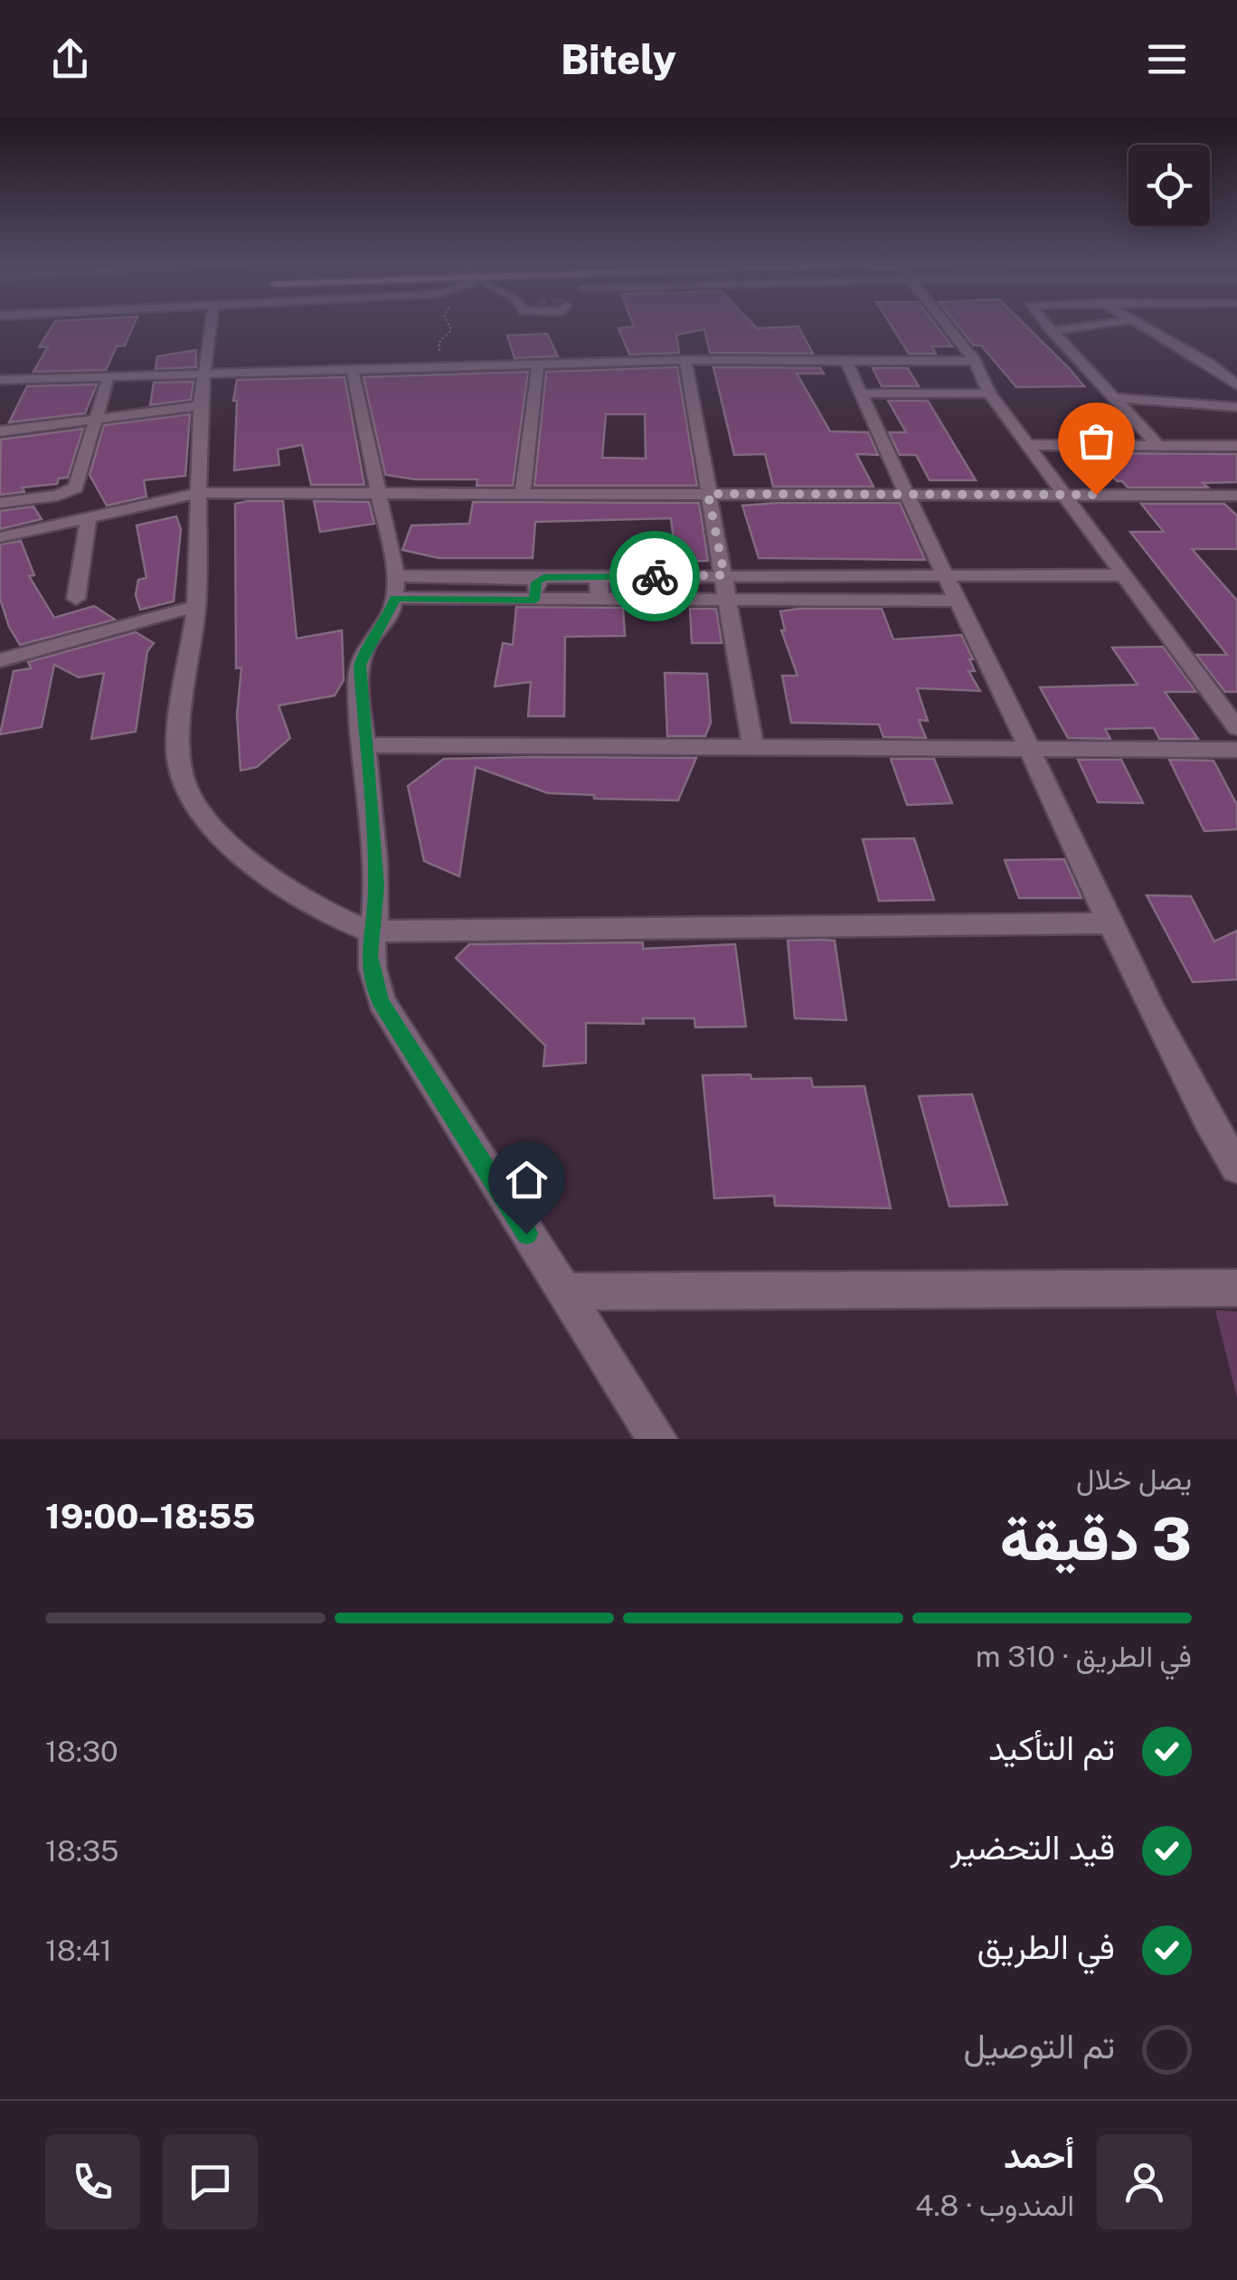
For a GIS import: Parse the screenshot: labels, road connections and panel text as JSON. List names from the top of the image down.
{
  "page": {
    "header": "Bitely",
    "heading": ["3 دقيقة", "يصل خلال", "18:55–19:00"],
    "panel": ["أحمد", "المندوب · 4.8"],
    "bar": "في الطريق · 310 m",
    "list": [
      ["تم التأكيد", "18:30"],
      ["قيد التحضير", "18:35"],
      ["في الطريق", "18:41"],
      "تم التوصيل"
    ]
  }
}
